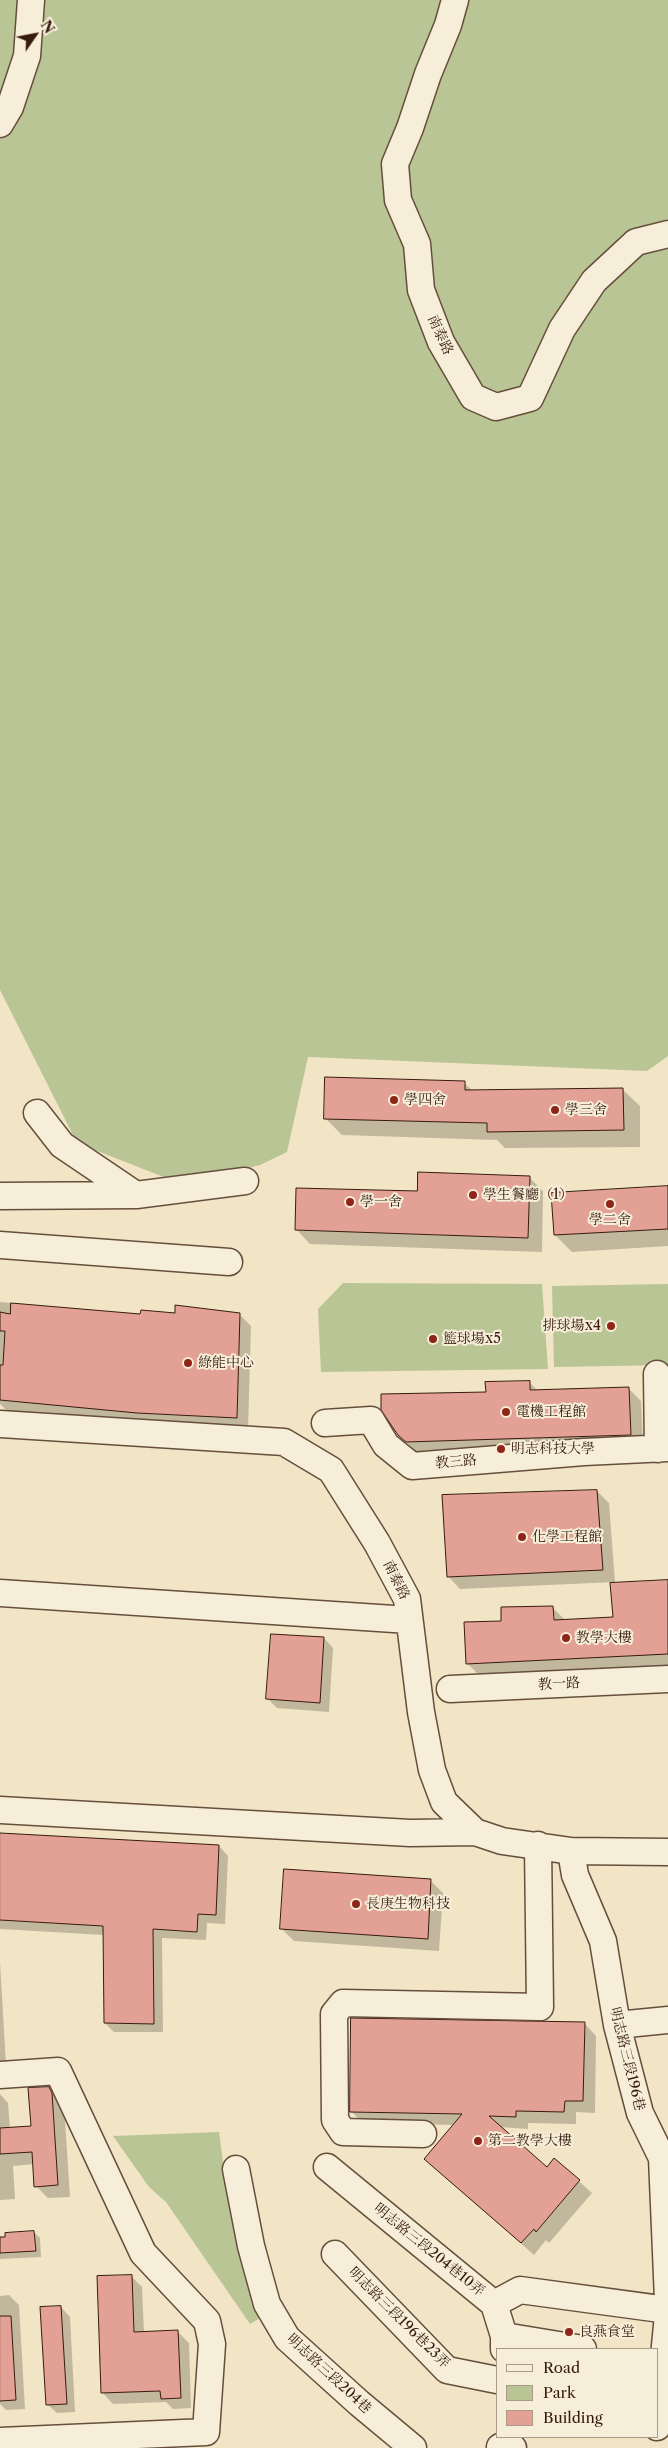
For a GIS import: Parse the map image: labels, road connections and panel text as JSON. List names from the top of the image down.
{
  "streets": {
    "street": [
      "南泰路",
      "教三路",
      "教一路",
      "明志路三段196巷",
      "明志路三段204巷10弄",
      "明志路三段196巷23弄",
      "明志路三段204巷"
    ]
  },
  "crossings": [
    ["南泰路", "明志路三段196巷"]
  ],
  "places": [
    "學四舍",
    "學三舍",
    "學生餐廳（1）",
    "學一舍",
    "學二舍",
    "排球場x4",
    "籃球場x5",
    "綠能中心",
    "電機工程館",
    "明志科技大學",
    "化學工程館",
    "教學大樓",
    "長庚生物科技",
    "第二教學大樓",
    "良燕食堂"
  ],
  "legend": ["Road", "Park", "Building"],
  "north": "top right"
}
